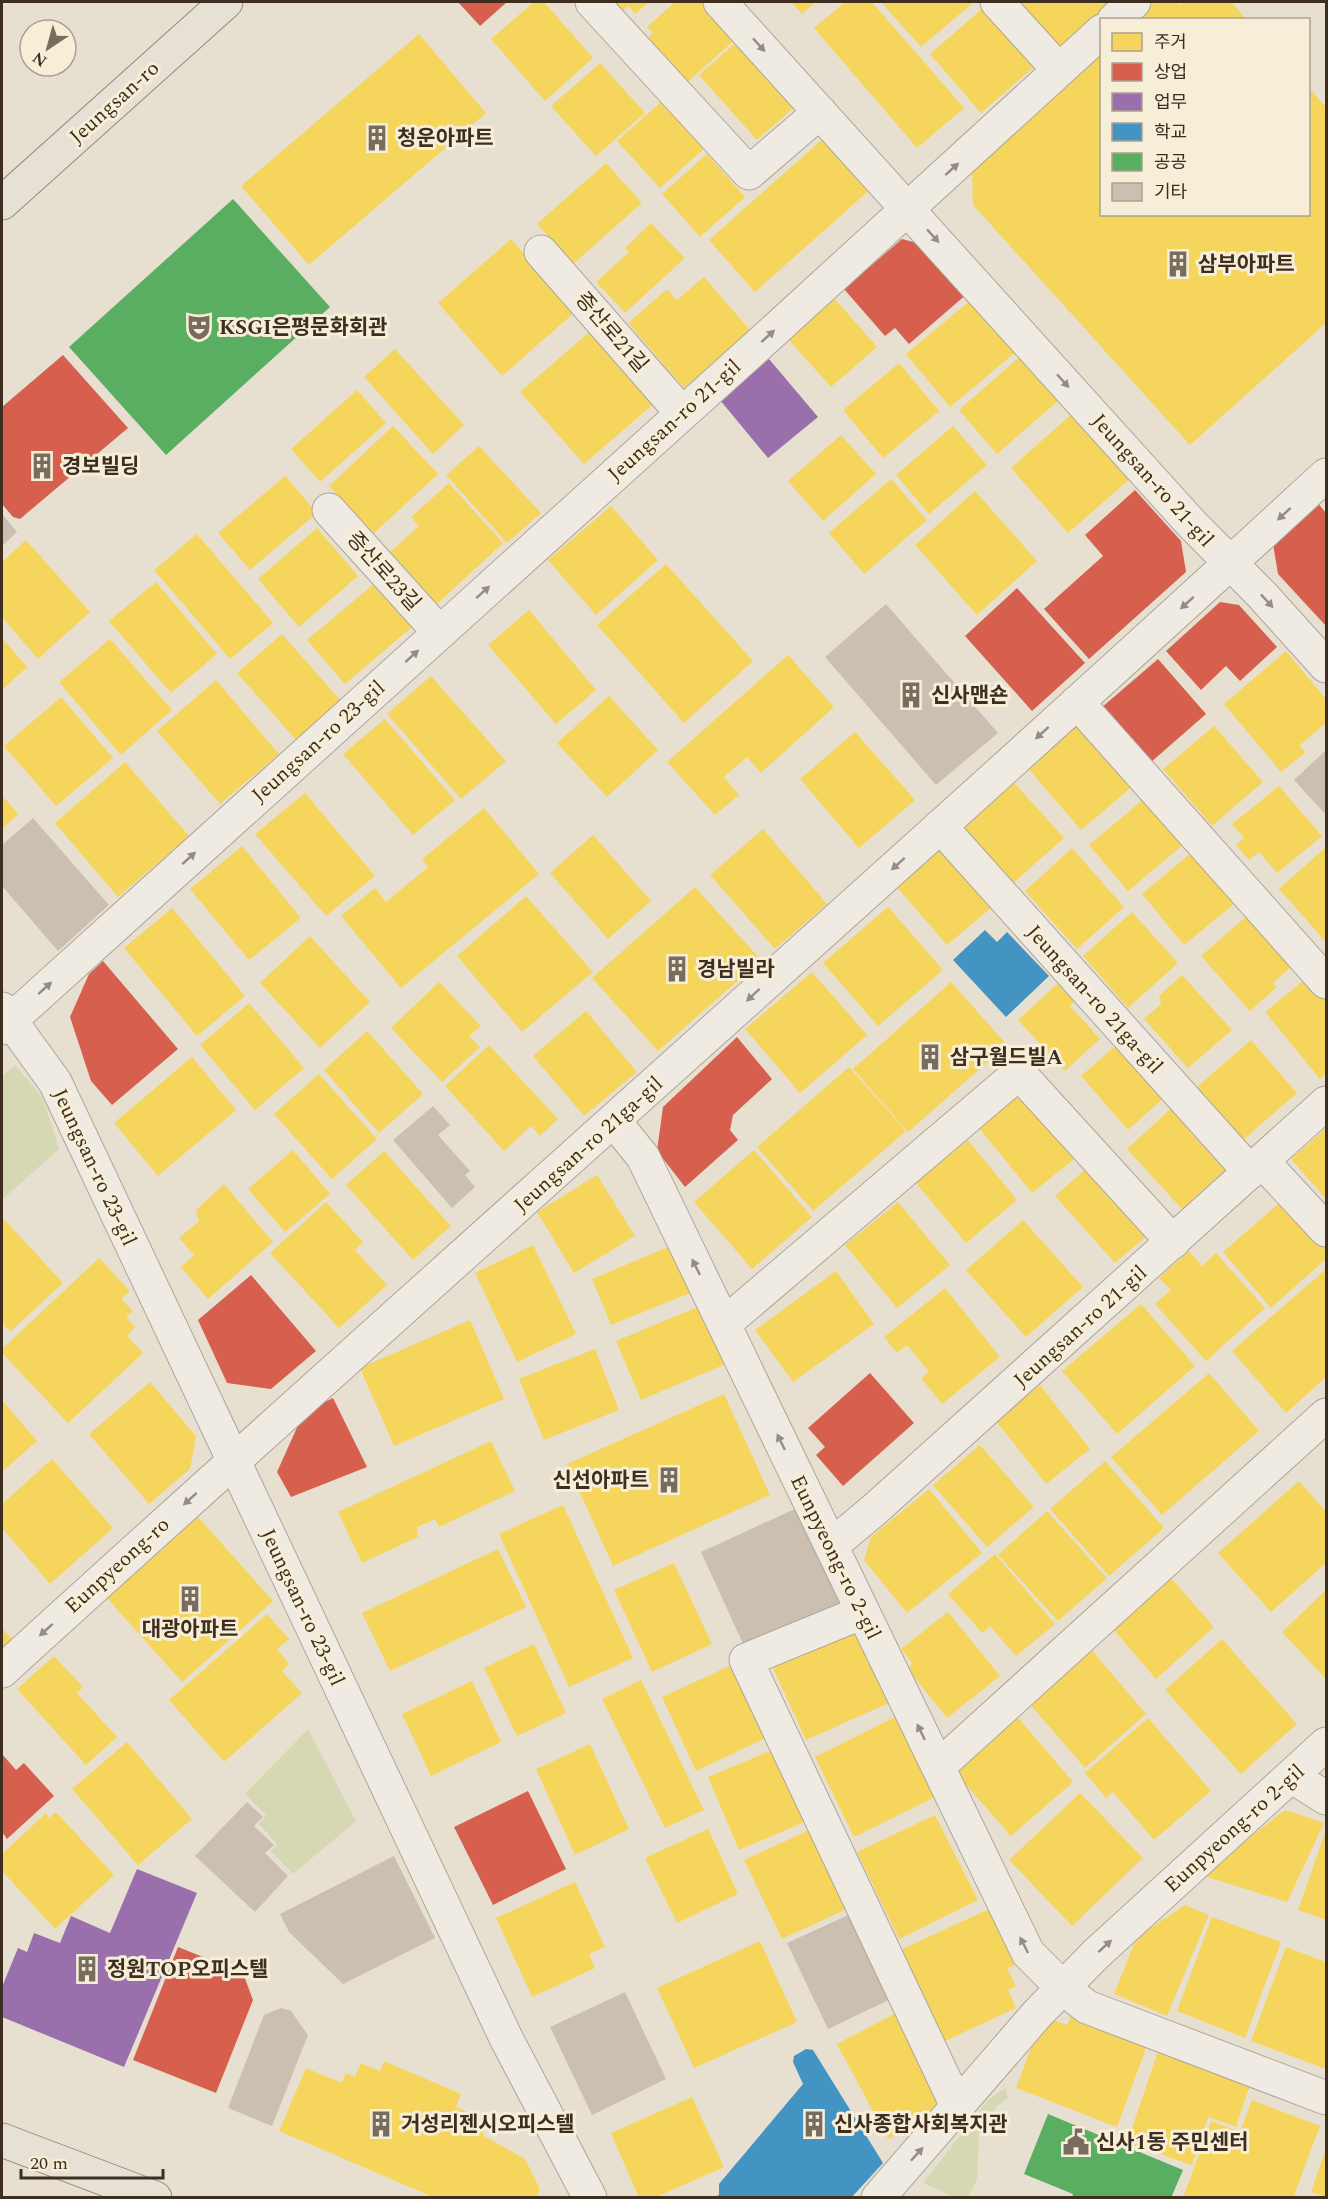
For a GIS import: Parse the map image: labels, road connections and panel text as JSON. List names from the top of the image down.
{
  "streets": {
    "main road": ["Jeungsan-ro"],
    "street": [
      "증산로21길",
      "Jeungsan-ro 21-gil",
      "증산로23길",
      "Jeungsan-ro 23-gil",
      "Jeungsan-ro 21ga-gil",
      "Eunpyeong-ro 2-gil",
      "Eunpyeong-ro"
    ]
  },
  "crossings": [
    ["증산로21길", "Jeungsan-ro 21-gil"],
    ["Jeungsan-ro 21-gil", "증산로23길"],
    ["Jeungsan-ro 21-gil", "Jeungsan-ro 23-gil"],
    ["Jeungsan-ro 21-gil", "Jeungsan-ro 21ga-gil"],
    ["Jeungsan-ro 21-gil", "Eunpyeong-ro 2-gil"],
    ["증산로23길", "Jeungsan-ro 23-gil"],
    ["Jeungsan-ro 23-gil", "Jeungsan-ro 21ga-gil"],
    ["Jeungsan-ro 23-gil", "Eunpyeong-ro"],
    ["Jeungsan-ro 21ga-gil", "Eunpyeong-ro 2-gil"],
    ["Jeungsan-ro 21ga-gil", "Eunpyeong-ro"]
  ],
  "one_way": ["Jeungsan-ro 21ga-gil", "Eunpyeong-ro 2-gil", "Eunpyeong-ro"],
  "places": {
    "building": [
      "청운아파트",
      "삼부아파트",
      "경보빌딩",
      "신사맨숀",
      "경남빌라",
      "삼구월드빌A",
      "신선아파트",
      "대광아파트",
      "정원TOP오피스텔",
      "거성리젠시오피스텔",
      "신사종합사회복지관"
    ],
    "theatre": ["KSGI은평문화회관"],
    "public building": ["신사1동 주민센터"]
  },
  "legend": [
    "주거",
    "상업",
    "업무",
    "학교",
    "공공",
    "기타"
  ],
  "scale_bar": "20 m",
  "north": "bottom left"
}
